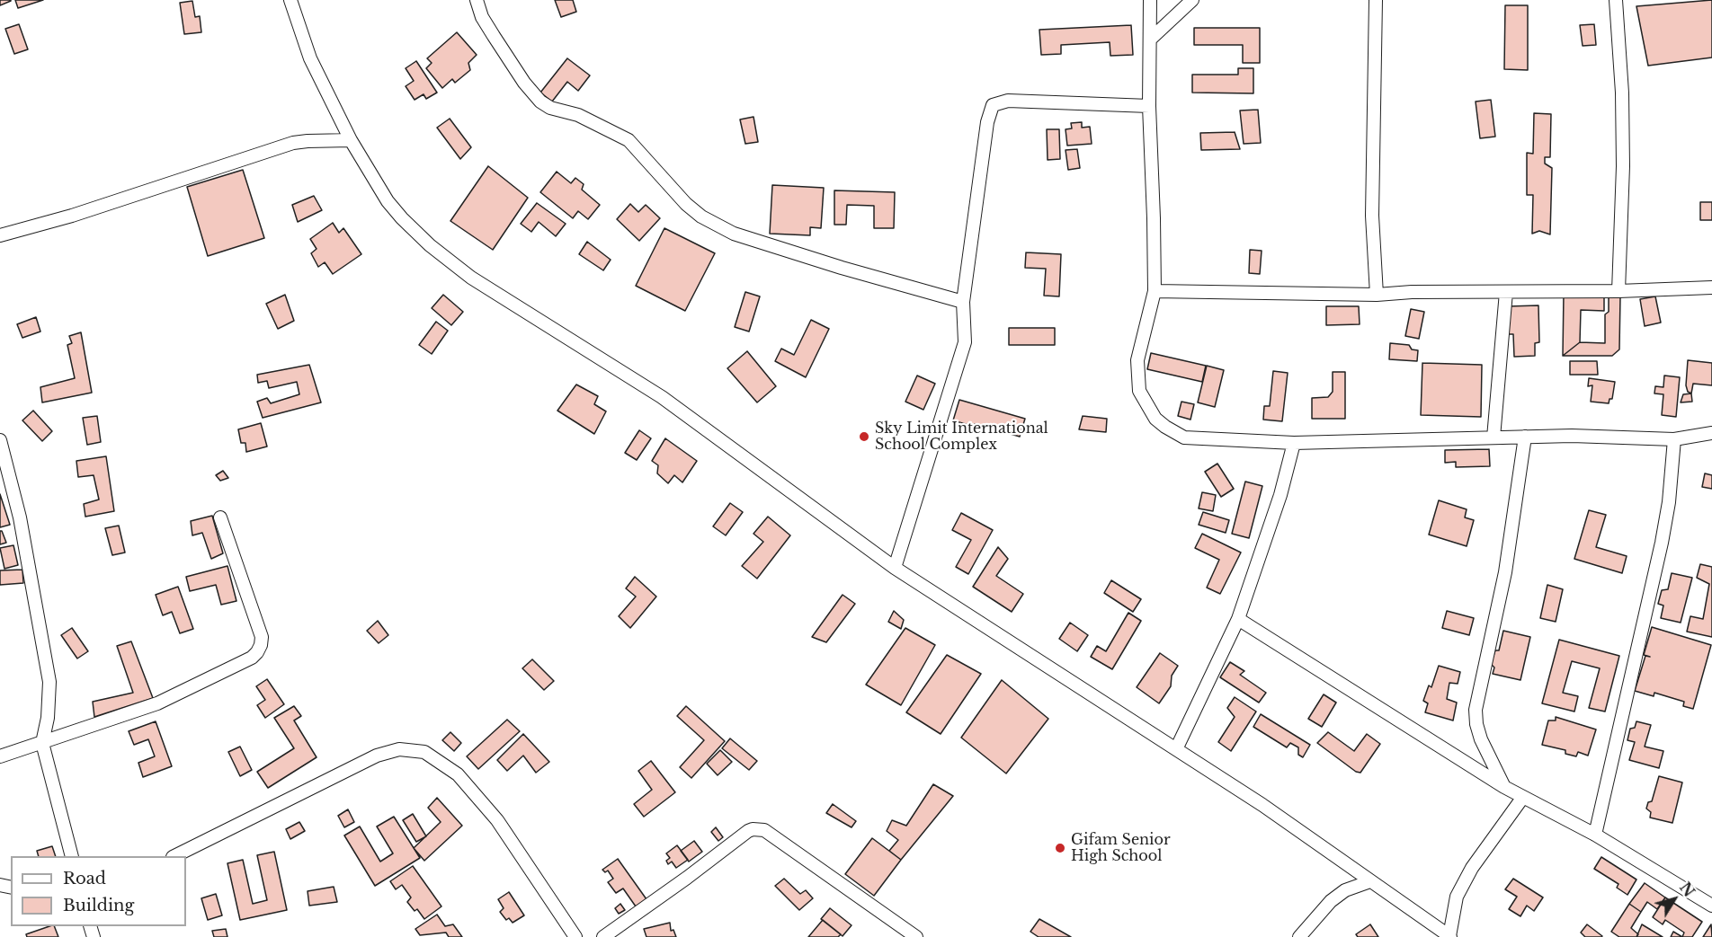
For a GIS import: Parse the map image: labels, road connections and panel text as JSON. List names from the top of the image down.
{
  "places": ["Sky Limit International School Complex", "Gifam Senior High School"],
  "legend": ["Road", "Building"],
  "north": "top right"
}
